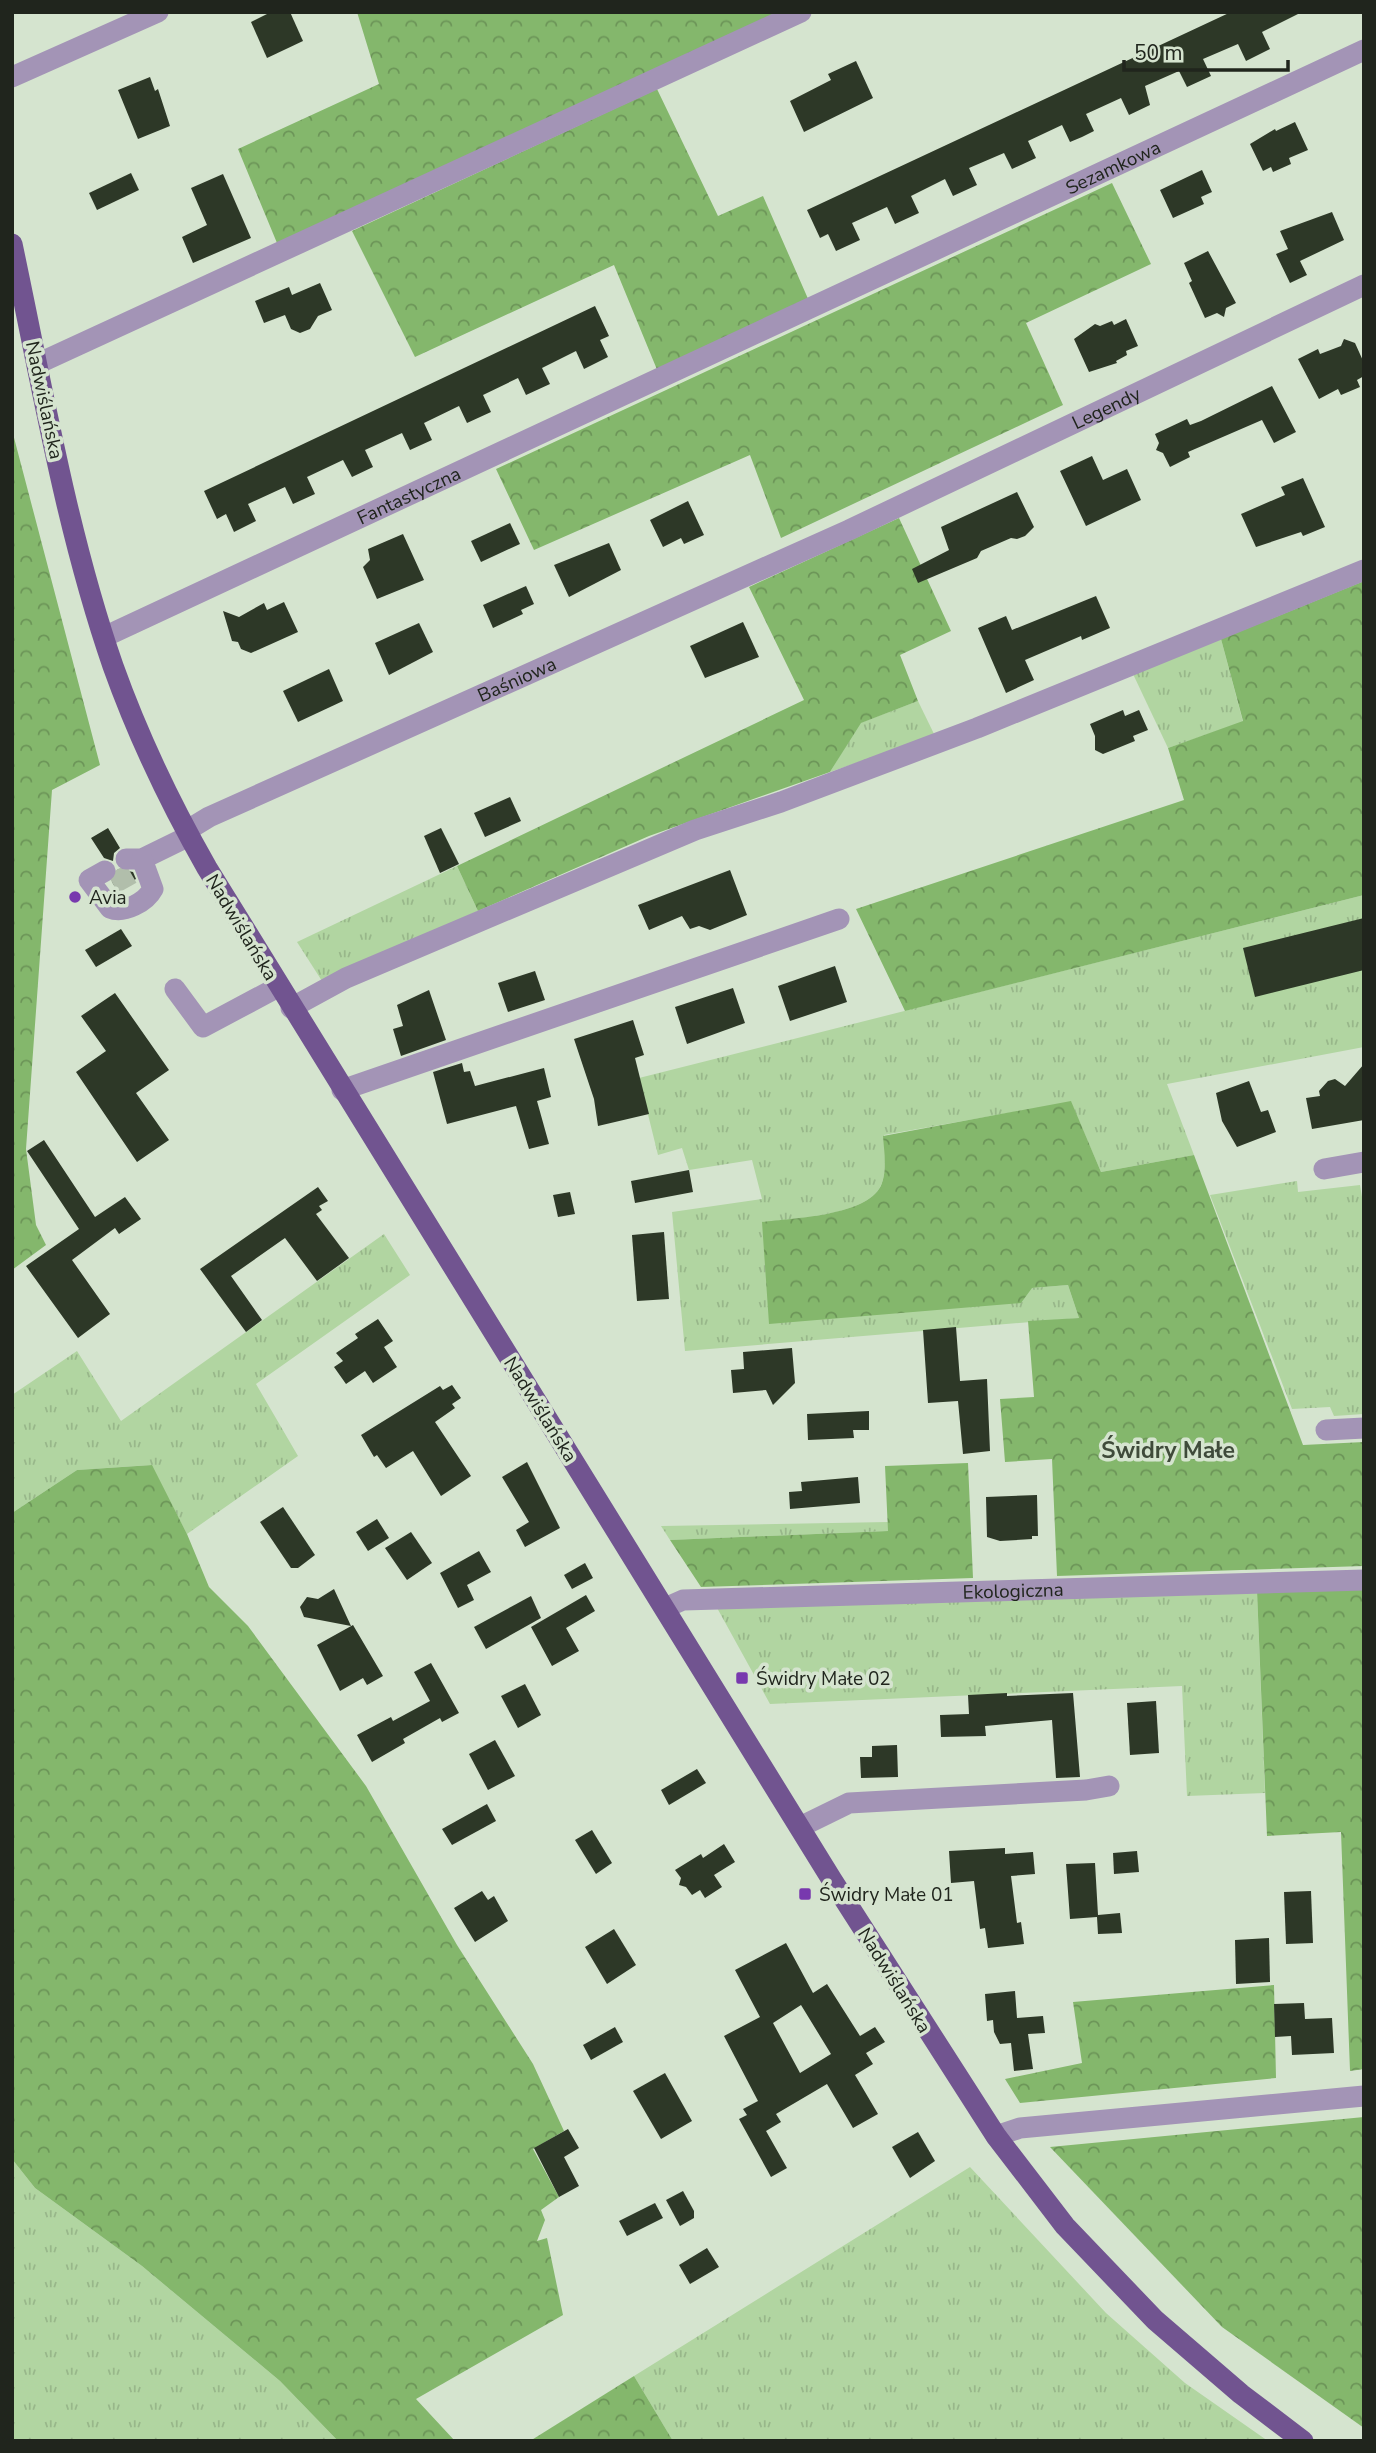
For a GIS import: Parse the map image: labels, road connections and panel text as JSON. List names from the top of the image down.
{
  "streets": {
    "main road": ["Nadwiślańska"],
    "street": [
      "Sezamkowa",
      "Legendy",
      "Fantastyczna",
      "Baśniowa",
      "Ekologiczna"
    ]
  },
  "crossings": [
    ["Sezamkowa", "Fantastyczna"],
    ["Nadwiślańska", "Fantastyczna"],
    ["Nadwiślańska", "Baśniowa"],
    ["Nadwiślańska", "Ekologiczna"],
    ["Legendy", "Baśniowa"]
  ],
  "districts": ["Świdry Małe"],
  "places": {
    "other": ["Avia"],
    "transit": ["Świdry Małe 02", "Świdry Małe 01"]
  },
  "scale_bar": "50 m"
}
